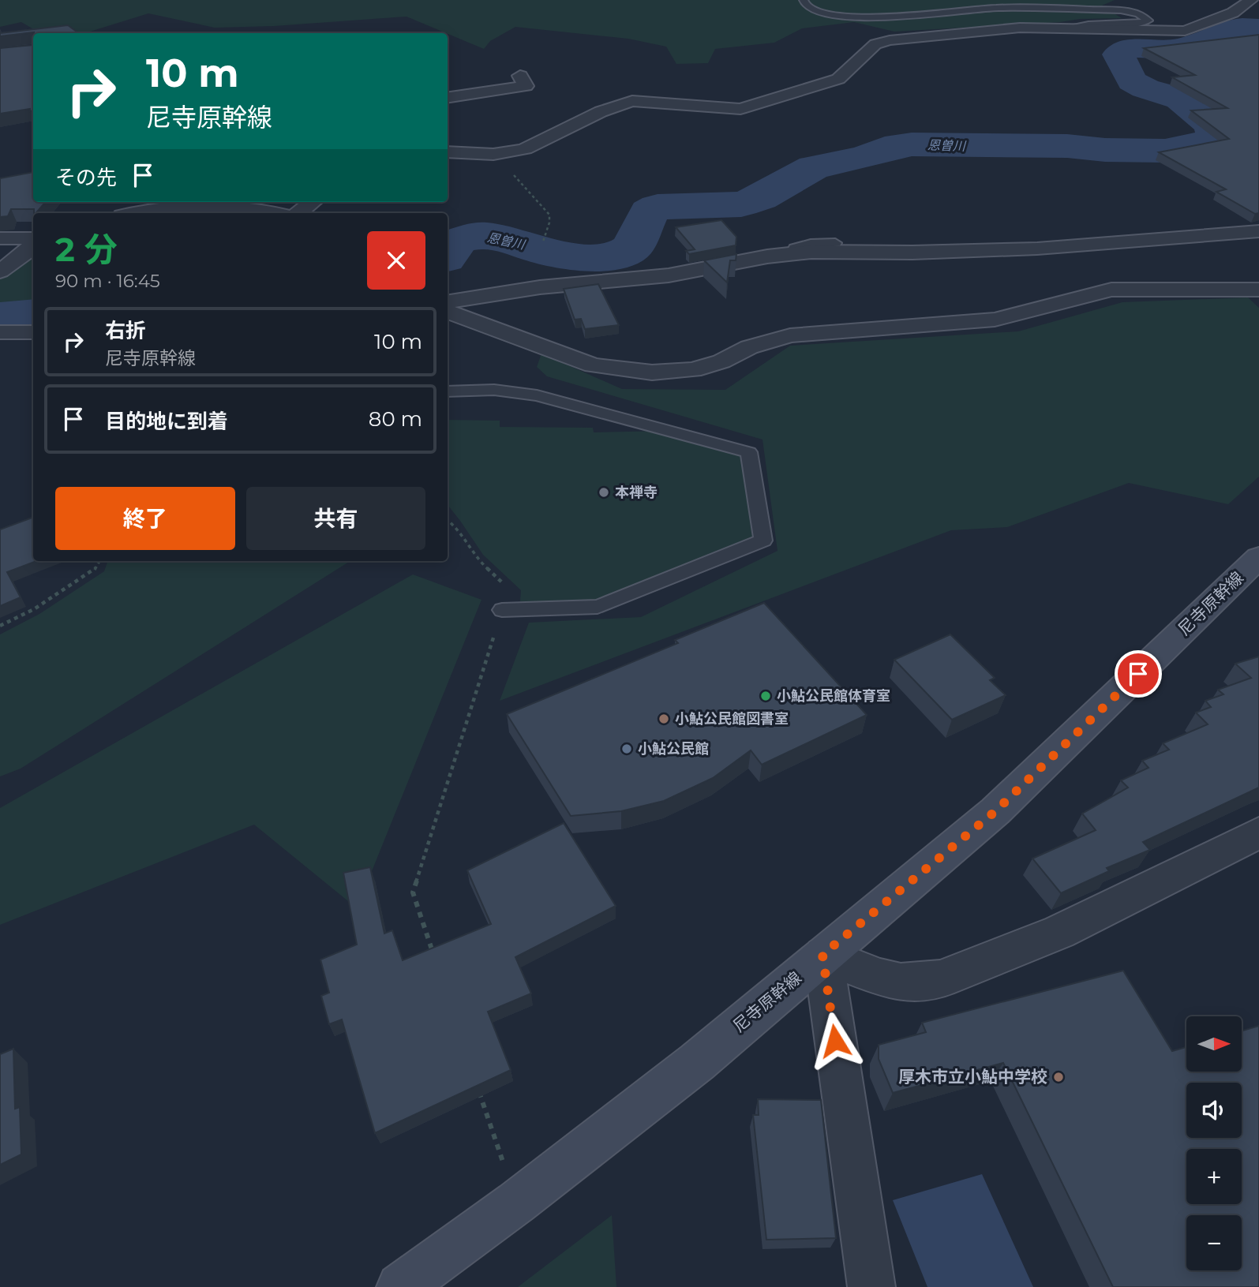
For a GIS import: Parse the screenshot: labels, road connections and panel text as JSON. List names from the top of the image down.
{
  "streets": {
    "street": ["尼寺原幹線"]
  },
  "water": ["恩曽川"],
  "places": [
    "本禅寺",
    "小鮎公民館体育室",
    "小鮎公民館図書室",
    "小鮎公民館",
    "厚木市立小鮎中学校"
  ],
  "north": "right",
  "page": {
    "turn": ["10 m", "尼寺原幹線"],
    "then": "その先",
    "heading": ["2 分", "90 m · 16:45"],
    "list": [
      {
        "name": "右折",
        "note": "尼寺原幹線",
        "value": "10 m"
      },
      {
        "name": "目的地に到着",
        "value": "80 m"
      }
    ],
    "buttons": ["終了", "共有"],
    "map_buttons": ["+", "−"]
  }
}
